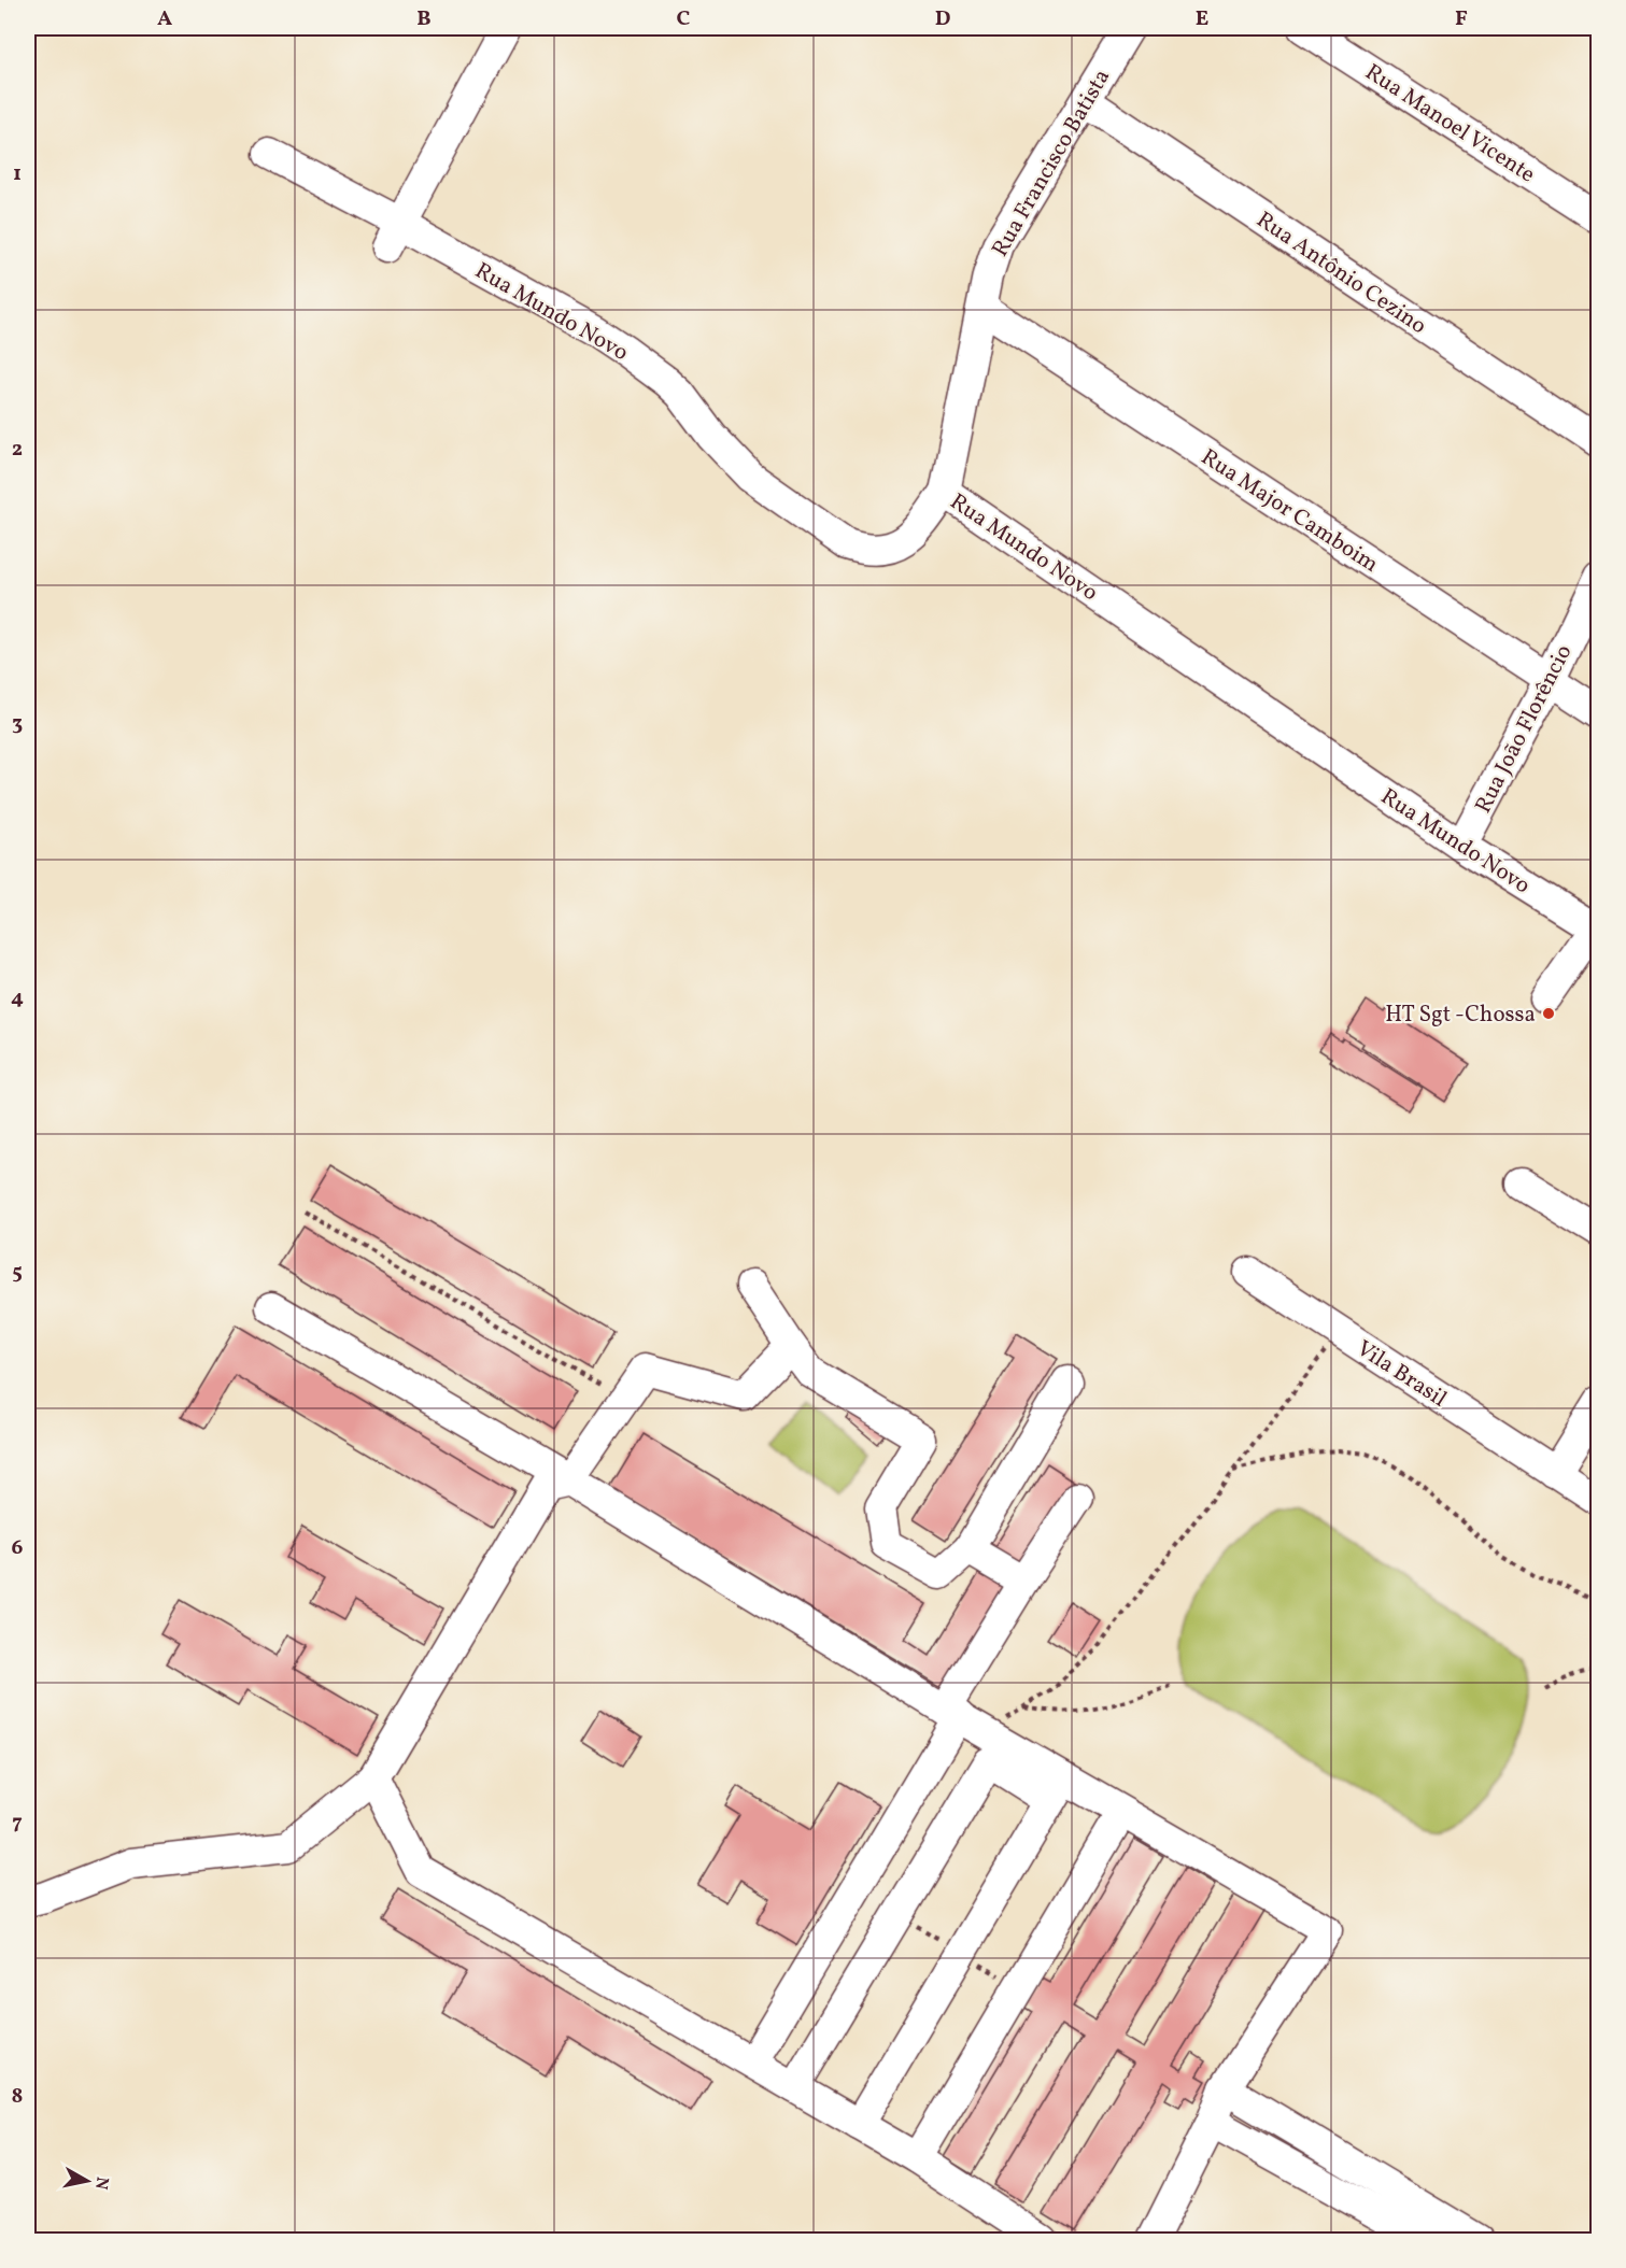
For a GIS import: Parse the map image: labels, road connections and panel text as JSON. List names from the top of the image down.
{
  "streets": {
    "street": [
      "Rua Manoel Vicente",
      "Rua Francisco Batista",
      "Rua Antônio Cezino",
      "Rua Mundo Novo",
      "Rua Major Camboim",
      "Rua João Florêncio",
      "Vila Brasil"
    ]
  },
  "crossings": [
    ["Rua Francisco Batista", "Rua Antônio Cezino"],
    ["Rua Francisco Batista", "Rua Mundo Novo"],
    ["Rua Francisco Batista", "Rua Major Camboim"],
    ["Rua Mundo Novo", "Rua João Florêncio"],
    ["Rua Major Camboim", "Rua João Florêncio"]
  ],
  "places": ["HT Sgt -Chossa"],
  "north": "right",
  "grid": {
    "columns": [
      "A",
      "B",
      "C",
      "D",
      "E",
      "F"
    ],
    "rows": [
      "1",
      "2",
      "3",
      "4",
      "5",
      "6",
      "7",
      "8"
    ]
  }
}
